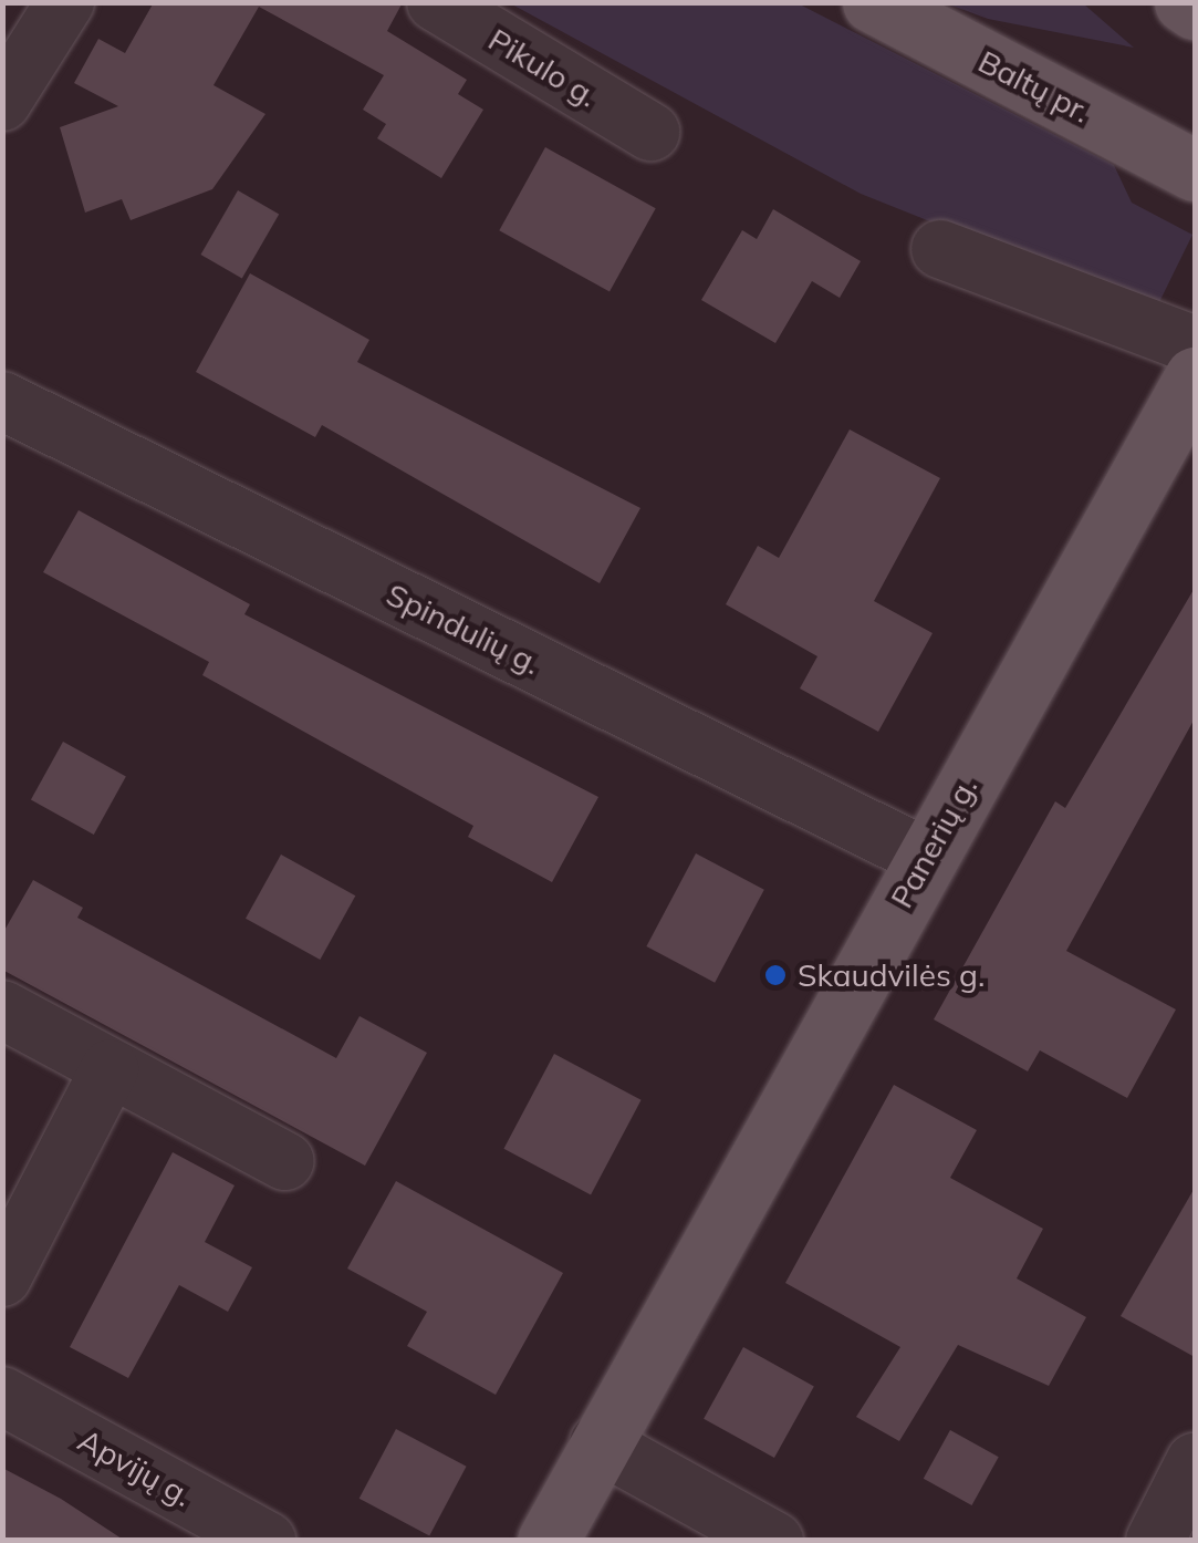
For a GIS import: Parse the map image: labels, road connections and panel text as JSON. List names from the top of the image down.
{
  "streets": {
    "main road": ["Baltų pr.", "Panerių g."],
    "street": ["Pikulo g.", "Spindulių g.", "Apvijų g."]
  },
  "crossings": [
    ["Spindulių g.", "Panerių g."]
  ],
  "places": ["Skaudvilės g."]
}
